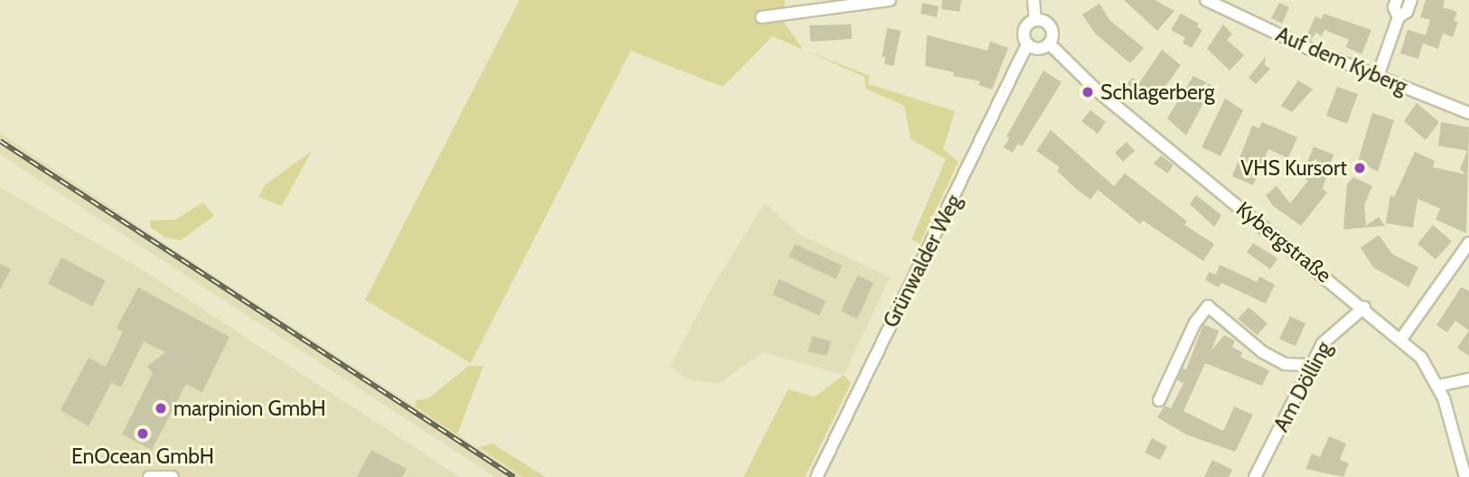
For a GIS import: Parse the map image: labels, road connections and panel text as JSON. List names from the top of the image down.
{
  "streets": {
    "street": [
      "Auf dem Kyberg",
      "Kybergstraße",
      "Grünwalder Weg",
      "Am Dölling"
    ]
  },
  "crossings": [
    ["Kybergstraße", "Grünwalder Weg"],
    ["Kybergstraße", "Am Dölling"]
  ],
  "places": [
    "Schlagerberg",
    "VHS Kursort",
    "marpinion GmbH",
    "EnOcean GmbH"
  ]
}
